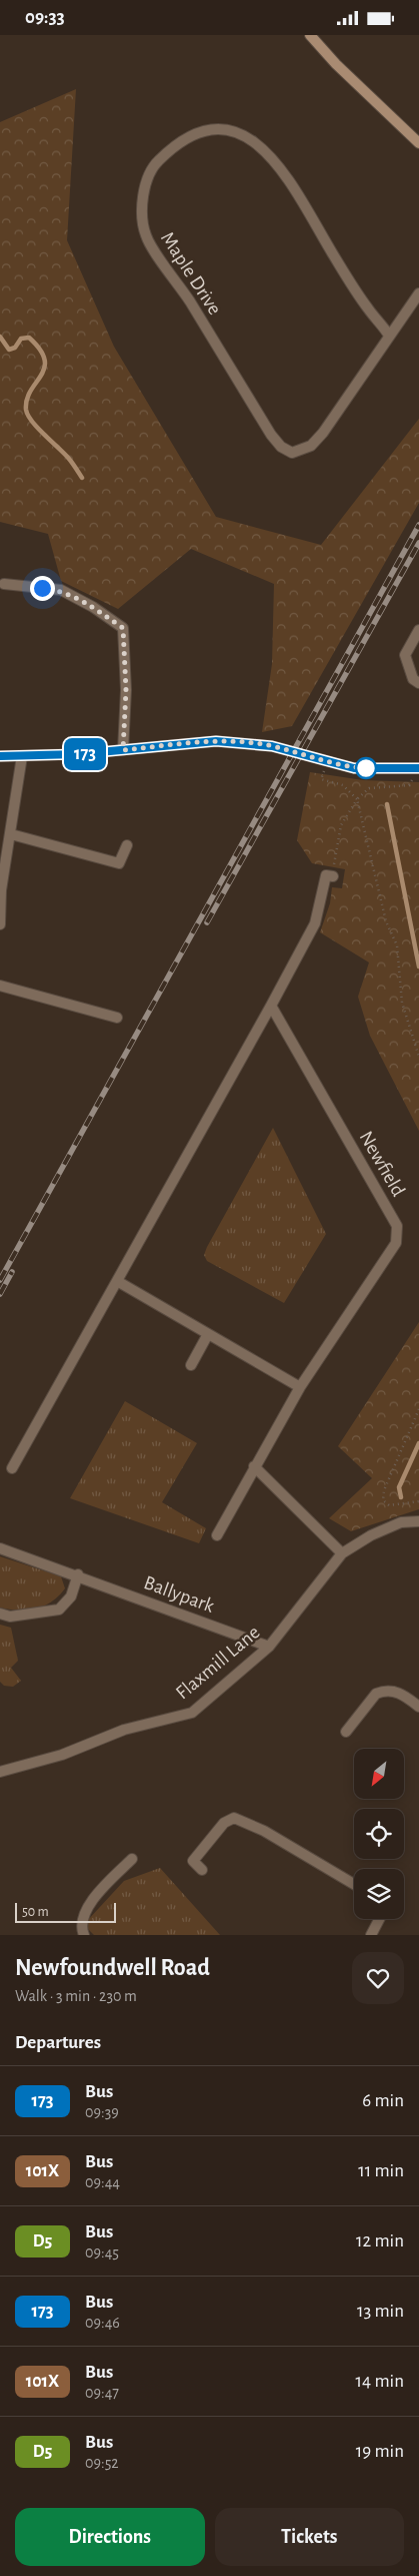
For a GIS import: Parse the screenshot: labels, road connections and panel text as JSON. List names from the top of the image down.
{
  "streets": {
    "street": [
      "Maple Drive",
      "Newfield",
      "Ballypark",
      "Flaxmill Lane"
    ]
  },
  "crossings": [
    ["Ballypark", "Flaxmill Lane"]
  ],
  "lines": ["bus line 173"],
  "scale_bar": "50 m",
  "north": "bottom left",
  "page": {
    "status": "09:33",
    "on_map": "173",
    "scale": "50 m",
    "heading": [
      ["Newfoundwell Road", "Walk · 3 min · 230 m"],
      "Departures"
    ],
    "list": [
      {
        "mark": "173",
        "name": "Bus",
        "note": "09:39",
        "value": "6 min"
      },
      {
        "mark": "101X",
        "name": "Bus",
        "note": "09:44",
        "value": "11 min"
      },
      {
        "mark": "D5",
        "name": "Bus",
        "note": "09:45",
        "value": "12 min"
      },
      {
        "mark": "173",
        "name": "Bus",
        "note": "09:46",
        "value": "13 min"
      },
      {
        "mark": "101X",
        "name": "Bus",
        "note": "09:47",
        "value": "14 min"
      },
      {
        "mark": "D5",
        "name": "Bus",
        "note": "09:52",
        "value": "19 min"
      }
    ],
    "buttons": ["Directions", "Tickets"]
  }
}
